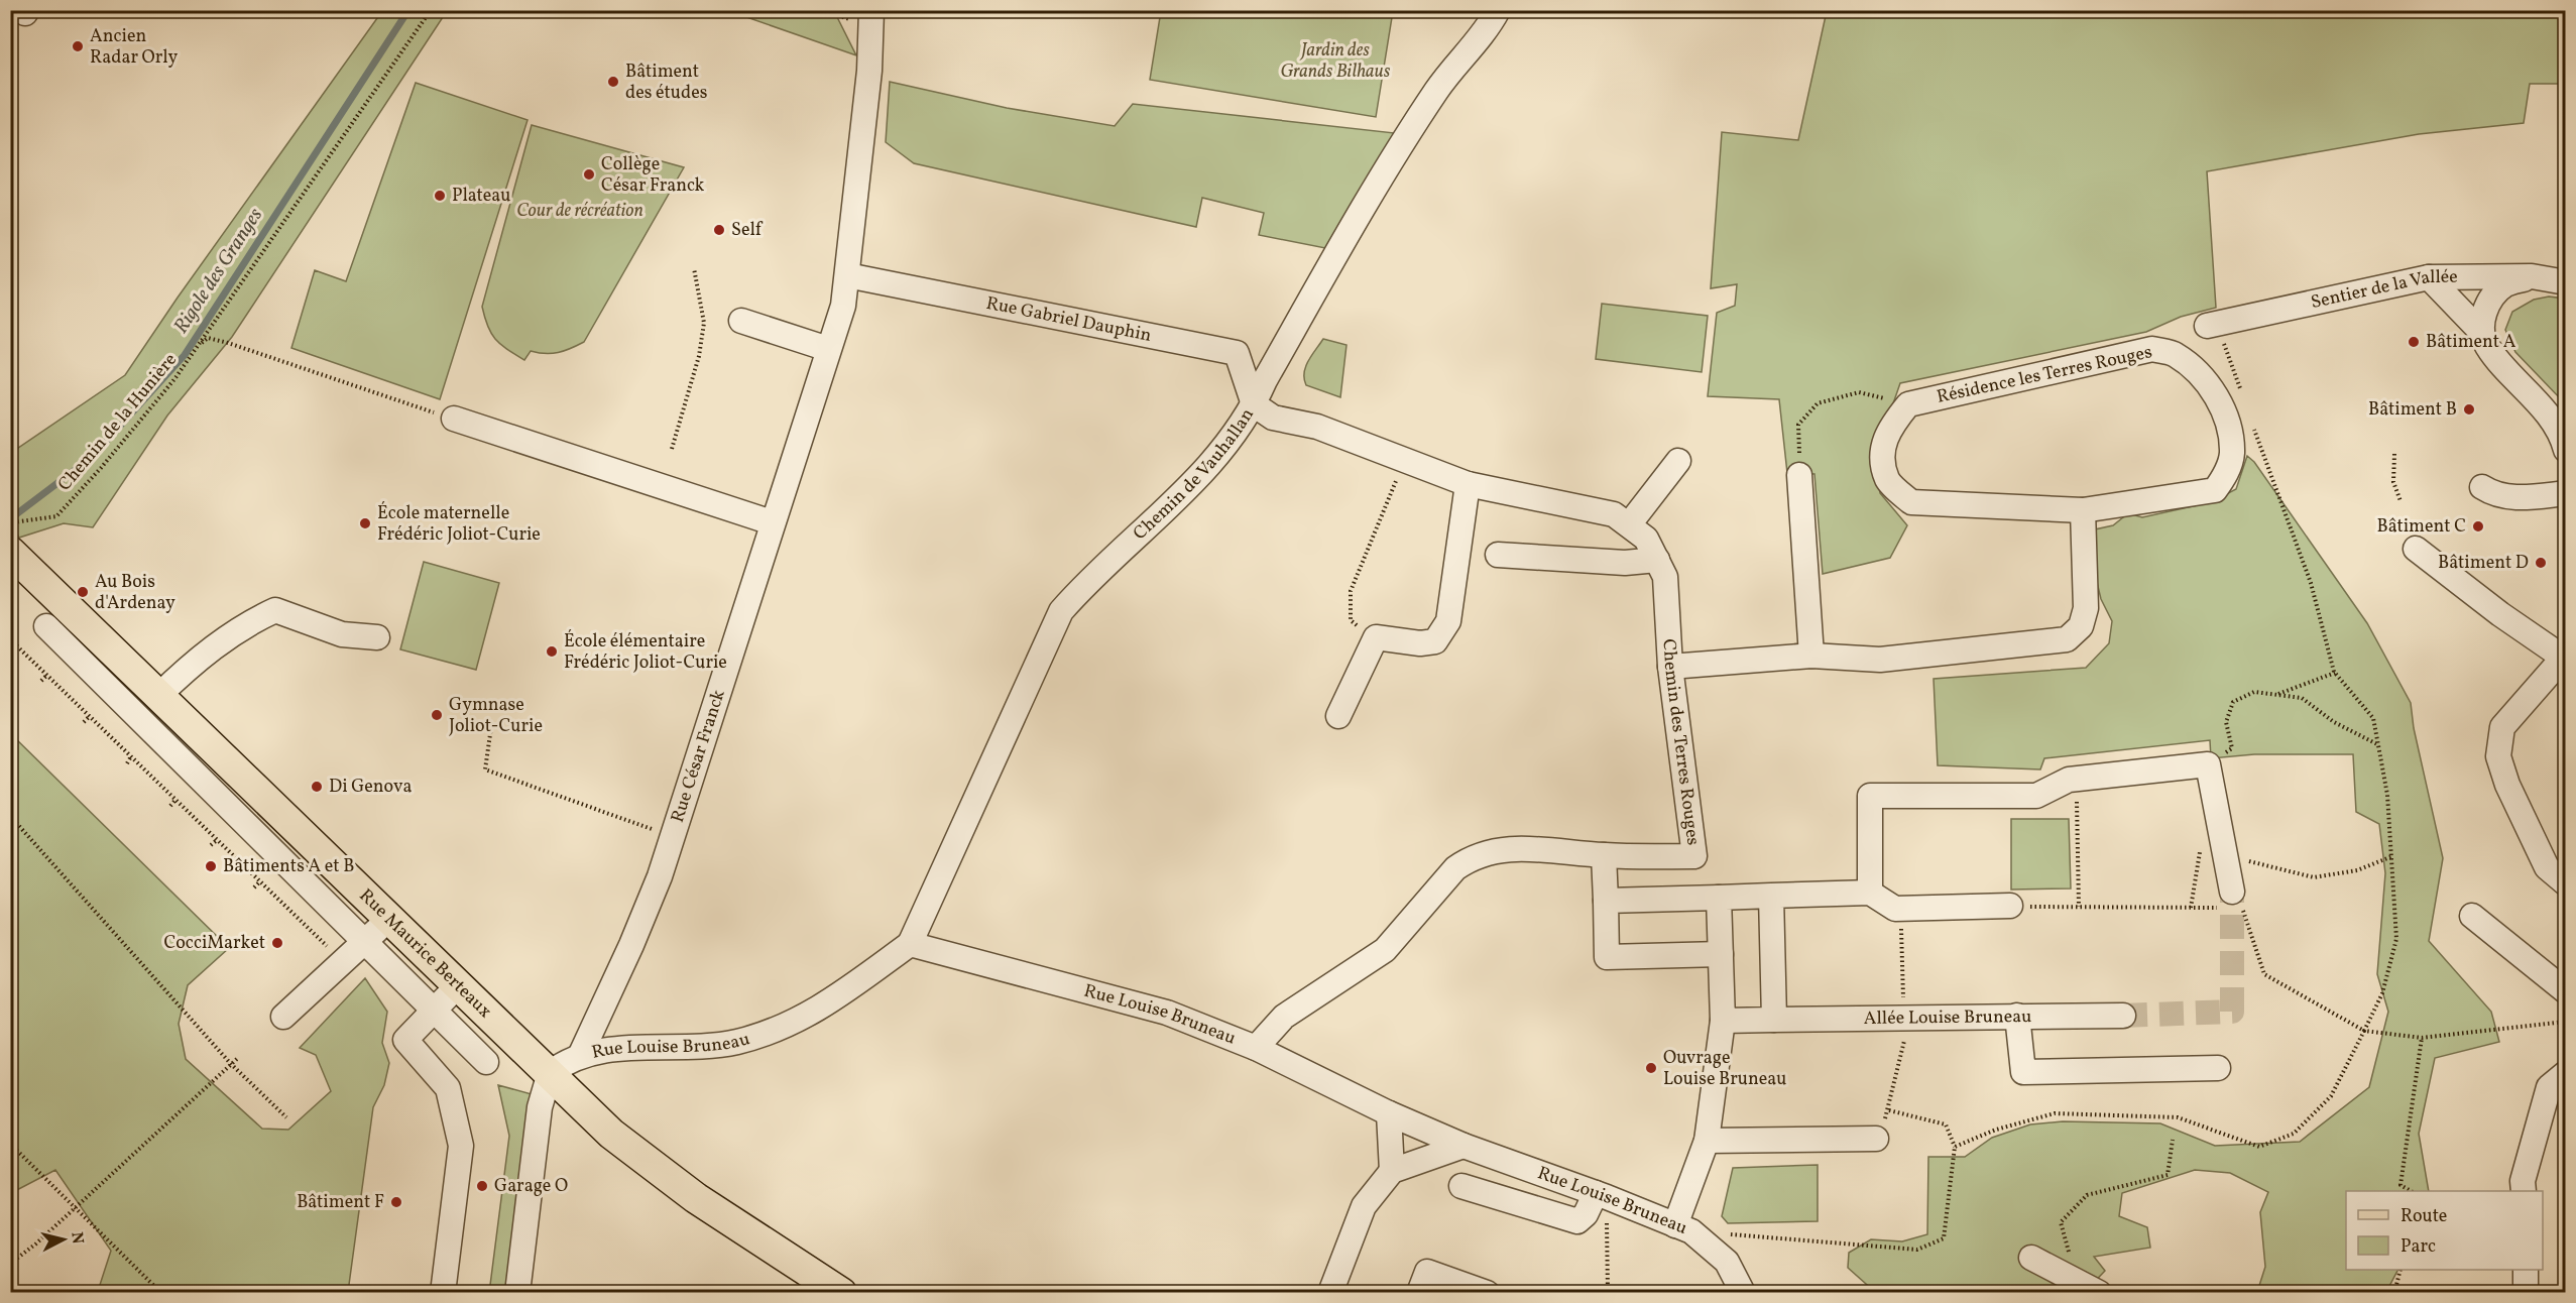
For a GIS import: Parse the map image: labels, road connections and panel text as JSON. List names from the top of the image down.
{
  "streets": {
    "main road": ["Rue Maurice Berteaux"],
    "street": [
      "Sentier de la Vallée",
      "Rue Gabriel Dauphin",
      "Résidence les Terres Rouges",
      "Chemin de Vauhallan",
      "Chemin des Terres Rouges",
      "Rue César Franck",
      "Rue Louise Bruneau",
      "Allée Louise Bruneau"
    ],
    "path": ["Chemin de la Hunière"]
  },
  "crossings": [
    ["Rue Gabriel Dauphin", "Chemin de Vauhallan"],
    ["Rue Gabriel Dauphin", "Chemin des Terres Rouges"],
    ["Rue Gabriel Dauphin", "Rue César Franck"],
    ["Chemin de la Hunière", "Rue Maurice Berteaux"],
    ["Chemin de Vauhallan", "Chemin des Terres Rouges"],
    ["Chemin de Vauhallan", "Rue Louise Bruneau"],
    ["Chemin des Terres Rouges", "Rue Louise Bruneau"],
    ["Rue César Franck", "Rue Louise Bruneau"],
    ["Rue Maurice Berteaux", "Rue Louise Bruneau"]
  ],
  "water": ["Rigole des Granges"],
  "parks": ["Jardin des Grands Bilhaus", "Cour de récréation"],
  "places": [
    "Ancien Radar Orly",
    "Bâtiment des études",
    "Collège César Franck",
    "Plateau",
    "Self",
    "Bâtiment A",
    "Bâtiment B",
    "École maternelle Frédéric Joliot-Curie",
    "Bâtiment C",
    "Bâtiment D",
    "Au Bois d'Ardenay",
    "École élémentaire Frédéric Joliot-Curie",
    "Gymnase Joliot-Curie",
    "Di Genova",
    "Bâtiments A et B",
    "CocciMarket",
    "Ouvrage Louise Bruneau",
    "Garage O",
    "Bâtiment F"
  ],
  "legend": ["Route", "Parc"],
  "north": "right"
}
